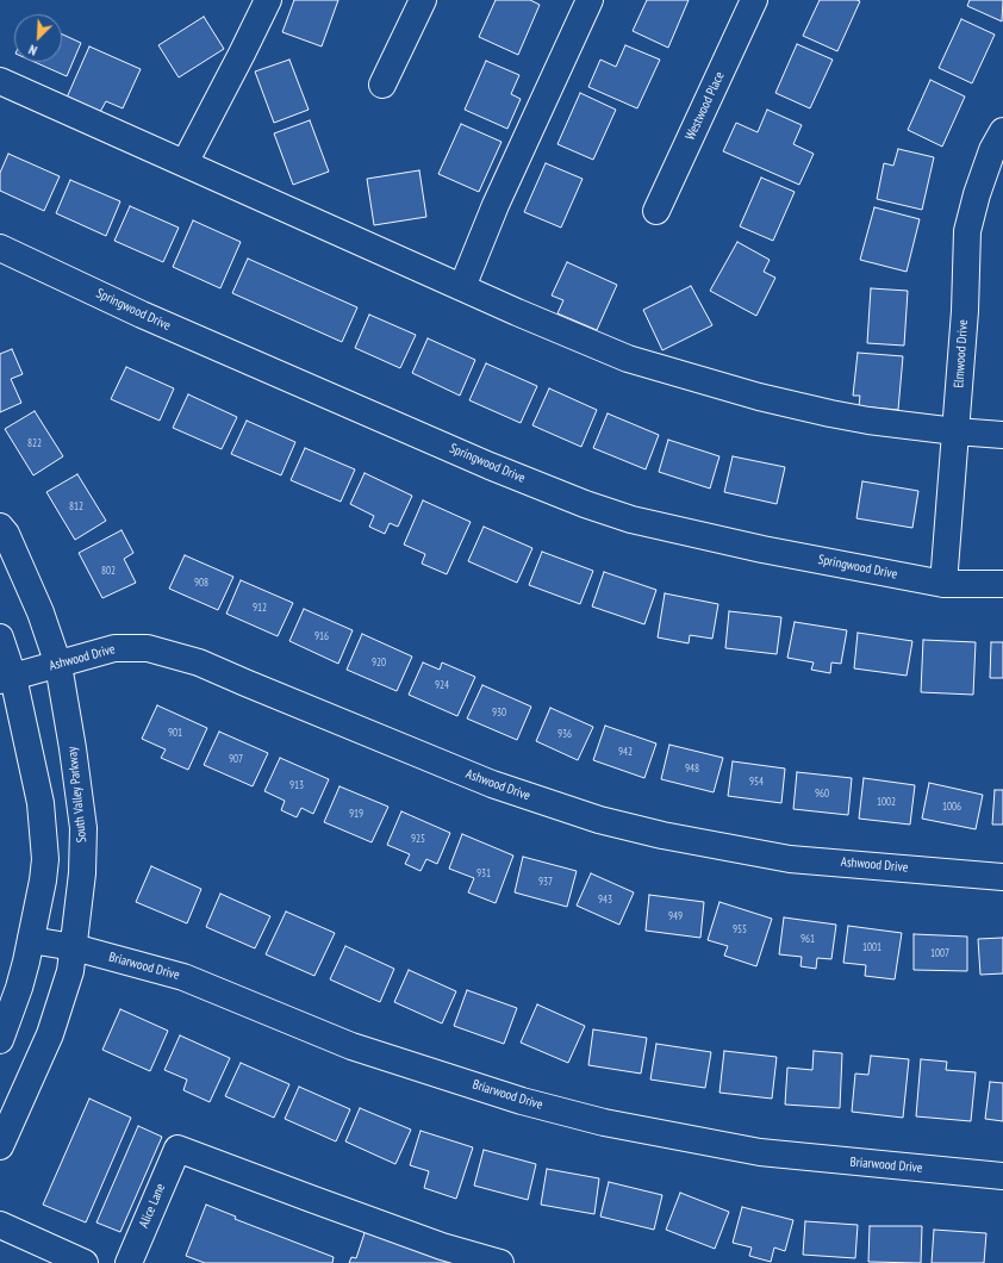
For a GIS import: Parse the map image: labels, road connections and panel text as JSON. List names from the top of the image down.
{
  "streets": {
    "street": [
      "Westwood Place",
      "Springwood Drive",
      "Elmwood Drive",
      "Ashwood Drive",
      "South Valley Parkway",
      "Briarwood Drive",
      "Alice Lane"
    ]
  },
  "crossings": [
    ["Springwood Drive", "Elmwood Drive"],
    ["Ashwood Drive", "South Valley Parkway"],
    ["South Valley Parkway", "Briarwood Drive"]
  ],
  "house_numbers": [
    "822",
    "812",
    "802",
    "908",
    "912",
    "916",
    "920",
    "924",
    "930",
    "901",
    "936",
    "942",
    "907",
    "948",
    "954",
    "913",
    "960",
    "1002",
    "1006",
    "919",
    "925",
    "931",
    "937",
    "943",
    "949",
    "955",
    "961",
    "1001",
    "1007"
  ],
  "north": "bottom left"
}
